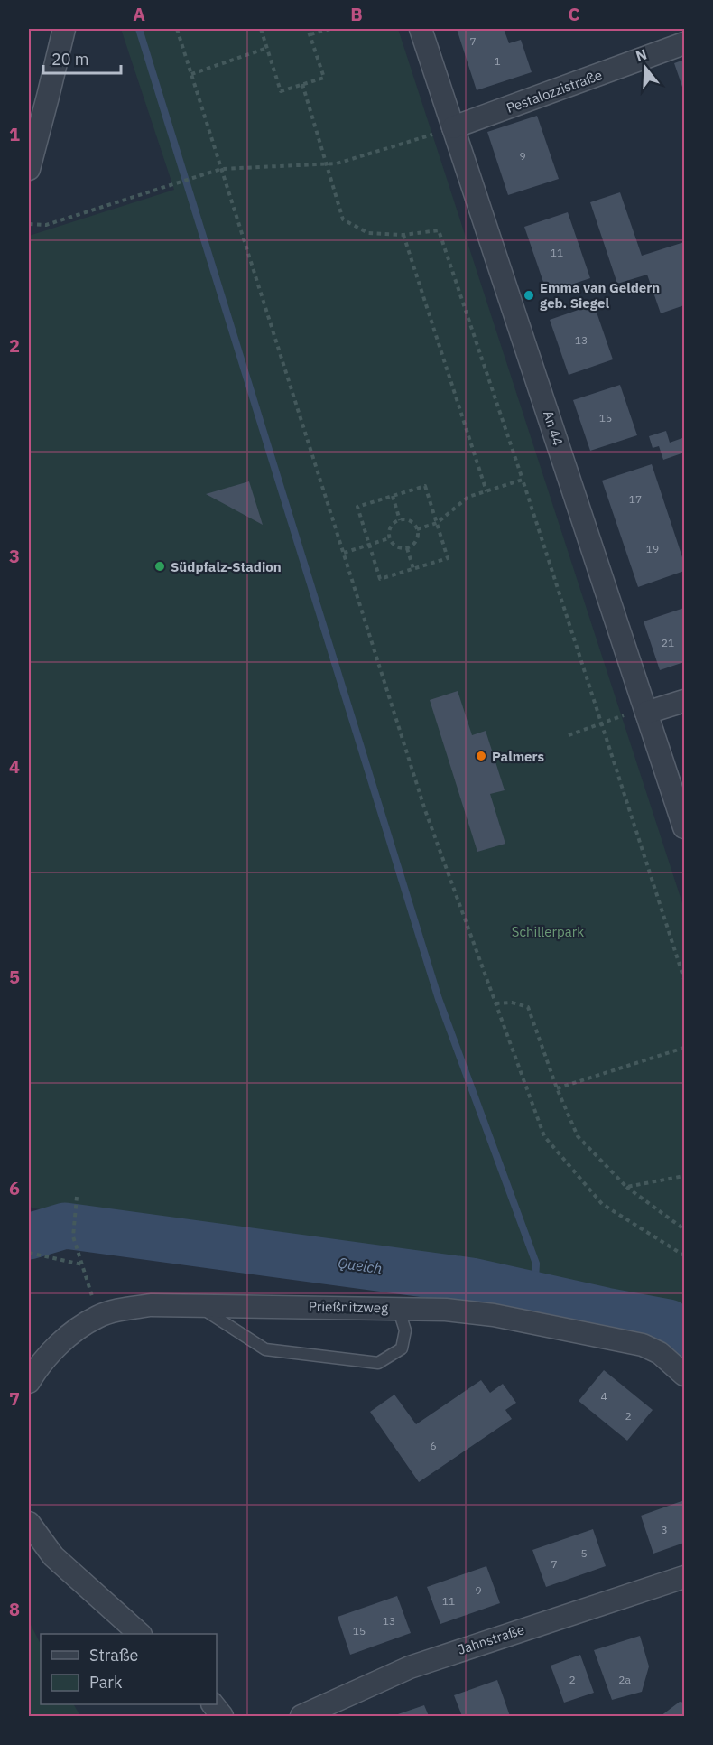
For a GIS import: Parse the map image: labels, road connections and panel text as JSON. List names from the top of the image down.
{
  "streets": {
    "street": [
      "Pestalozzistraße",
      "An 44",
      "Prießnitzweg",
      "Jahnstraße"
    ]
  },
  "crossings": [
    ["Pestalozzistraße", "An 44"]
  ],
  "water": ["Queich"],
  "parks": ["Schillerpark"],
  "places": ["Emma van Geldern geb. Siegel", "Südpfalz-Stadion", "Palmers"],
  "house_numbers": [
    "7",
    "1",
    "9",
    "11",
    "13",
    "15",
    "17",
    "19",
    "21",
    "4",
    "2",
    "6",
    "3",
    "5",
    "7",
    "9",
    "11",
    "13",
    "15",
    "2",
    "2a"
  ],
  "legend": ["Straße", "Park"],
  "scale_bar": "20 m",
  "north": "top",
  "grid": {
    "columns": ["A", "B", "C"],
    "rows": [
      "1",
      "2",
      "3",
      "4",
      "5",
      "6",
      "7",
      "8"
    ]
  }
}
